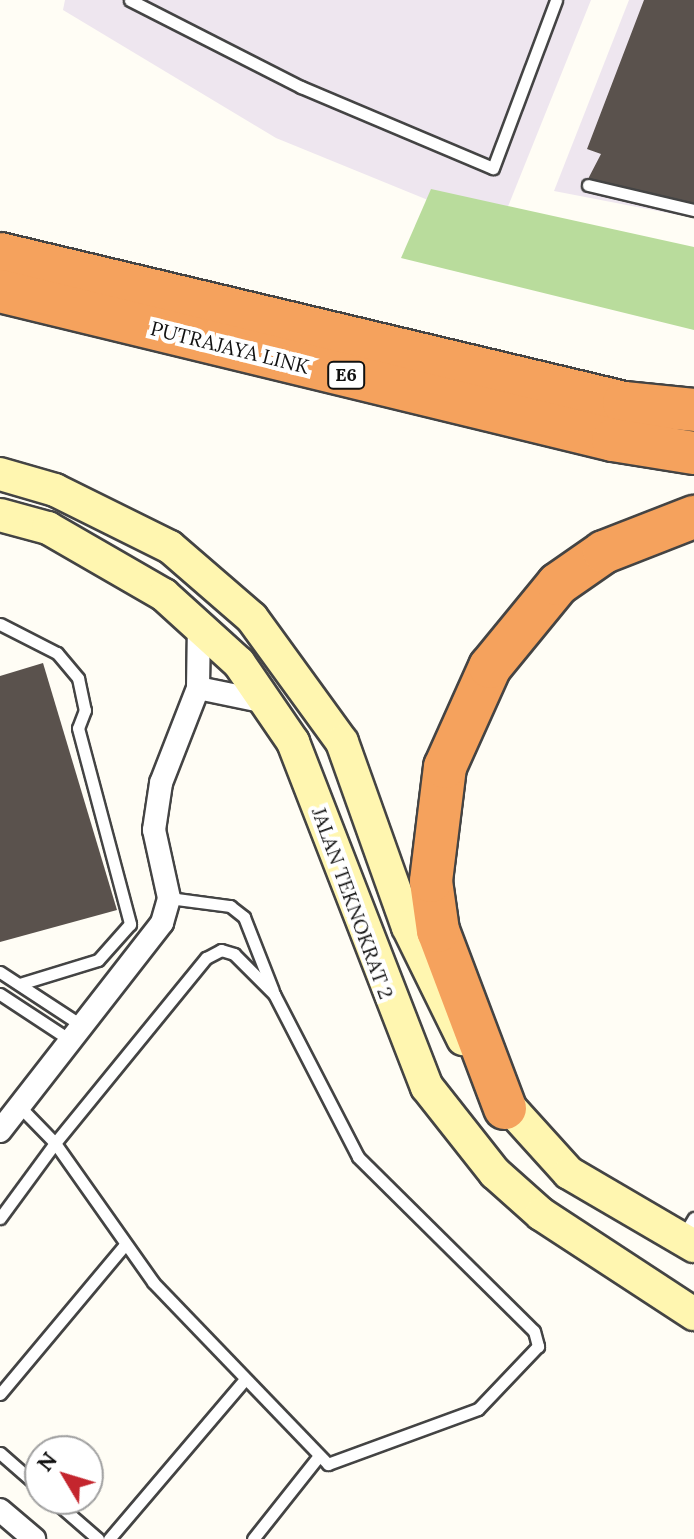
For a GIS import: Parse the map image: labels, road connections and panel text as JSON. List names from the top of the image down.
{
  "streets": {
    "highway": ["PUTRAJAYA LINK", "E6"],
    "main road": ["JALAN TEKNOKRAT 2"]
  },
  "north": "top left"
}
